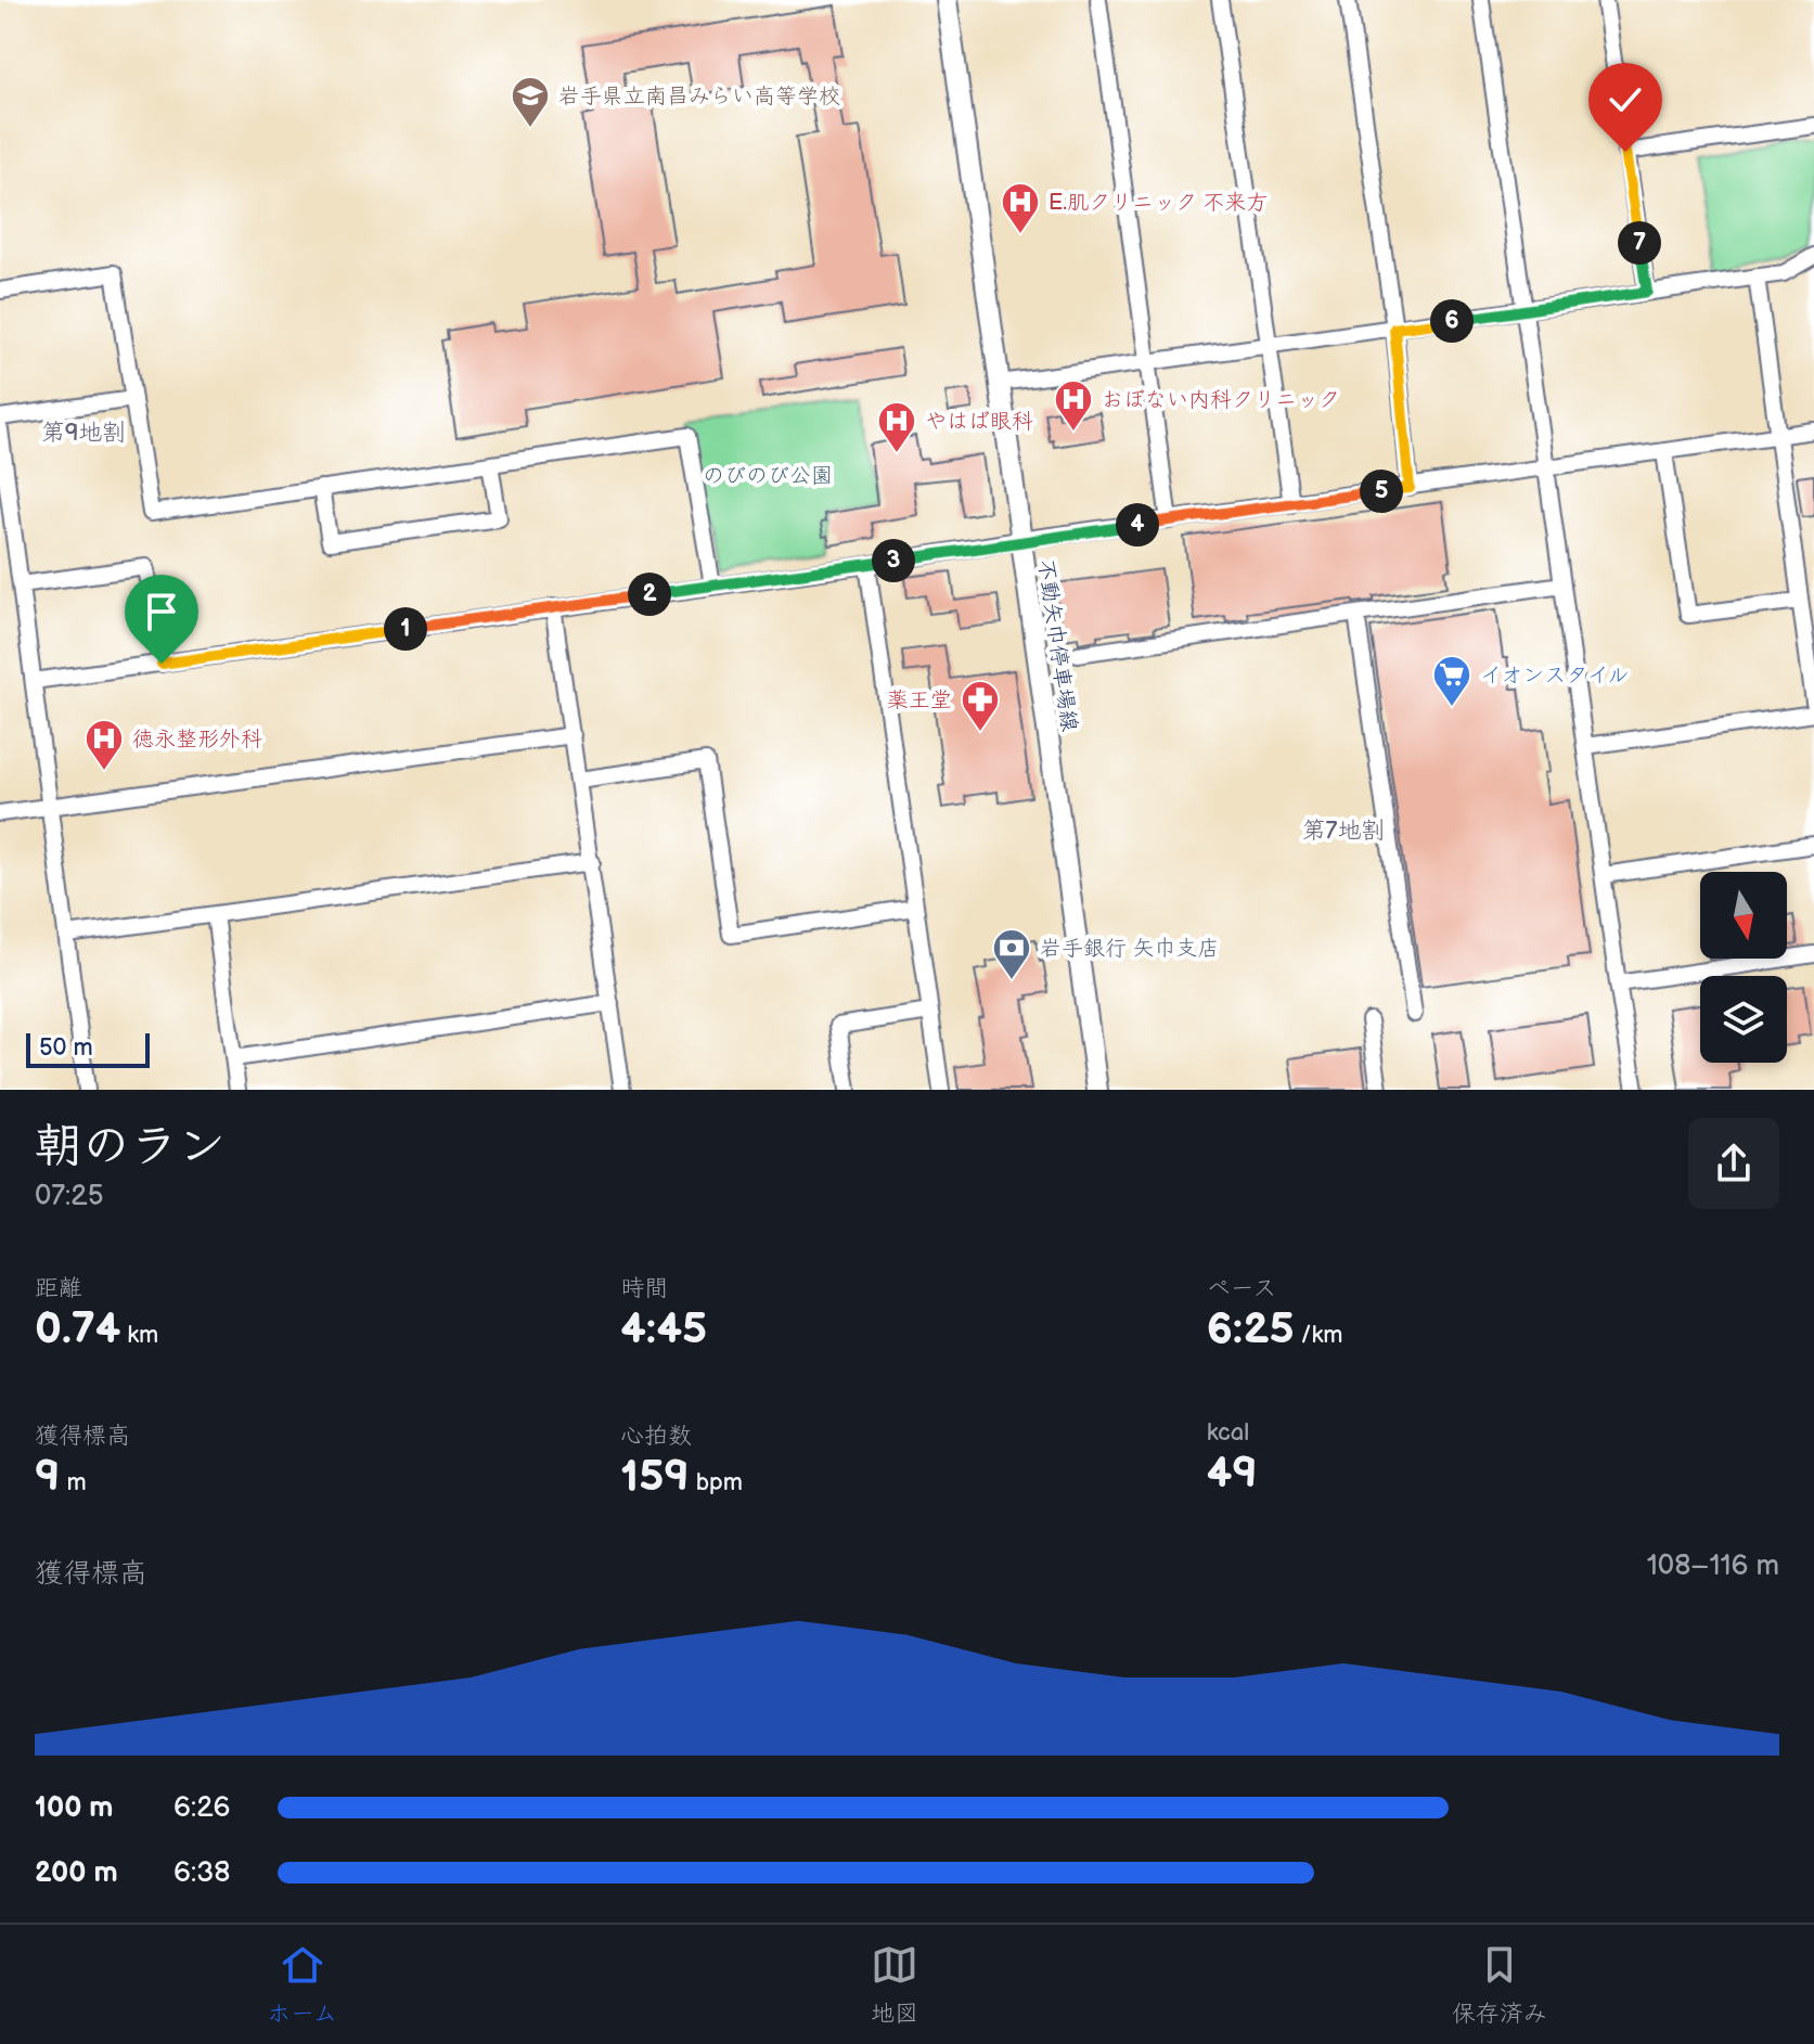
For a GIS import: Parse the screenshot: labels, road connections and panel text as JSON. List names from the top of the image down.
{
  "streets": {
    "main road": ["不動矢巾停車場線"]
  },
  "districts": ["第9地割", "第7地割"],
  "parks": ["のびのび公園"],
  "places": {
    "school or university": ["岩手県立南昌みらい高等学校"],
    "hospital": [
      "E.肌クリニック 不来方",
      "おぼない内科クリニック",
      "やはば眼科",
      "徳永整形外科"
    ],
    "supermarket": ["イオンスタイル"],
    "pharmacy": ["薬王堂"],
    "bank": ["岩手銀行 矢巾支店"]
  },
  "scale_bar": "50 m",
  "north": "bottom",
  "page": {
    "pins": [
      "7",
      "6",
      "5",
      "4",
      "3",
      "2",
      "1"
    ],
    "scale": "50 m",
    "heading": ["朝のラン", "07:25"],
    "stats": [
      ["距離", "0.74 km"],
      ["時間", "4:45"],
      ["ペース", "6:25 /km"],
      ["獲得標高", "9 m"],
      ["心拍数", "159 bpm"],
      ["kcal", "49"]
    ],
    "chart": ["獲得標高", "108–116 m"],
    "list": [
      {
        "name": "100 m",
        "note": "6:26"
      },
      {
        "name": "200 m",
        "note": "6:38"
      }
    ],
    "tabs": ["ホーム", "地図", "保存済み"]
  }
}
